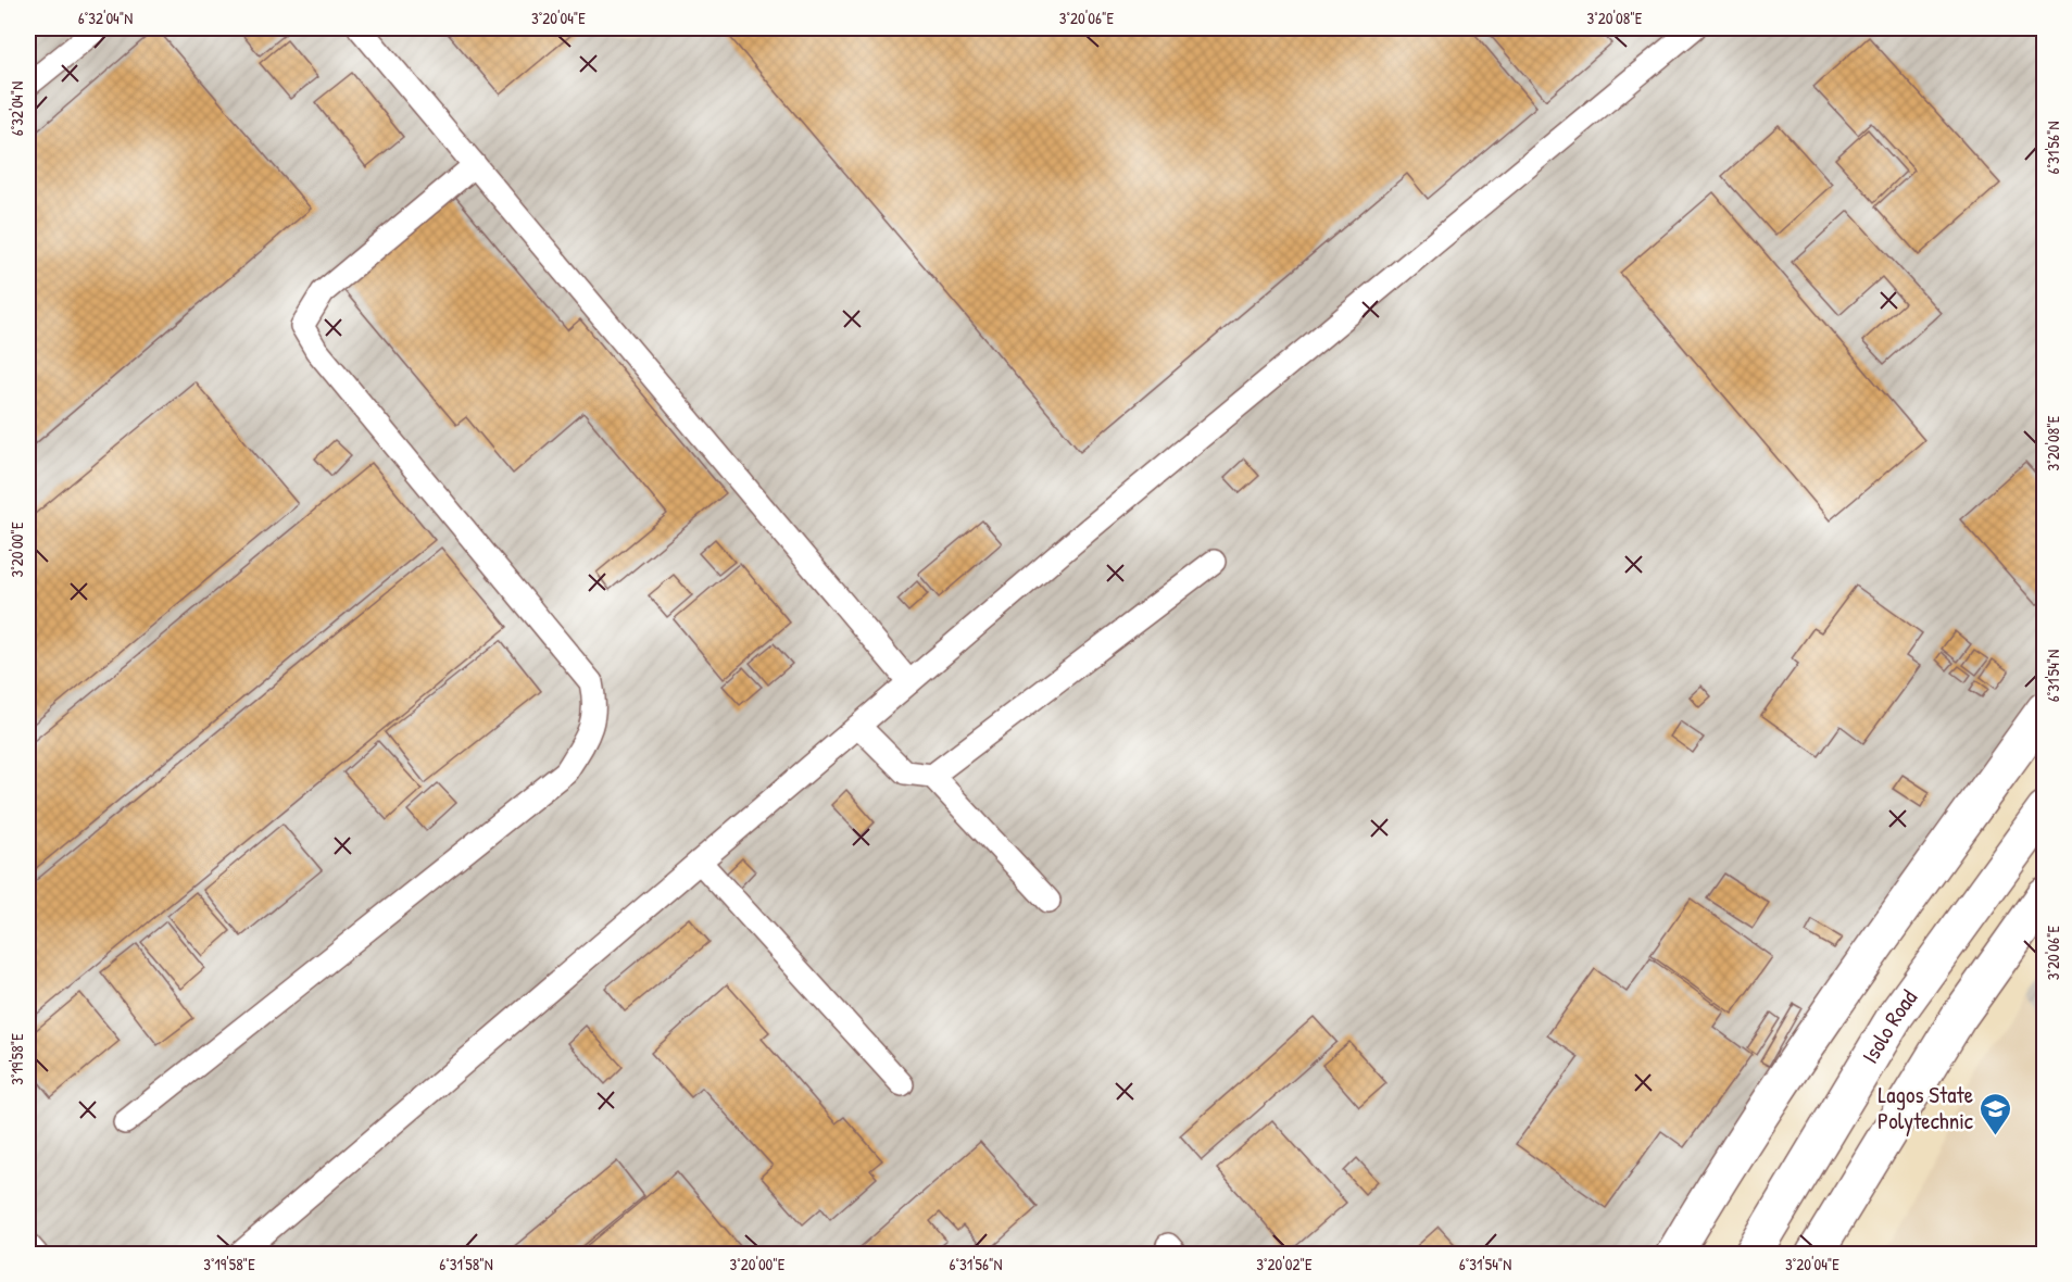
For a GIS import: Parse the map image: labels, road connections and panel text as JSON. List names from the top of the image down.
{
  "streets": {
    "main road": ["Isolo Road"]
  },
  "places": {
    "school or university": ["Lagos State Polytechnic"]
  },
  "coordinates": [
    "6°32'04\"N",
    "3°20'04\"E",
    "3°20'06\"E",
    "3°20'08\"E",
    "6°31'56\"N",
    "3°20'00\"E",
    "6°31'54\"N",
    "3°19'58\"E",
    "6°31'58\"N",
    "3°20'02\"E"
  ]
}
